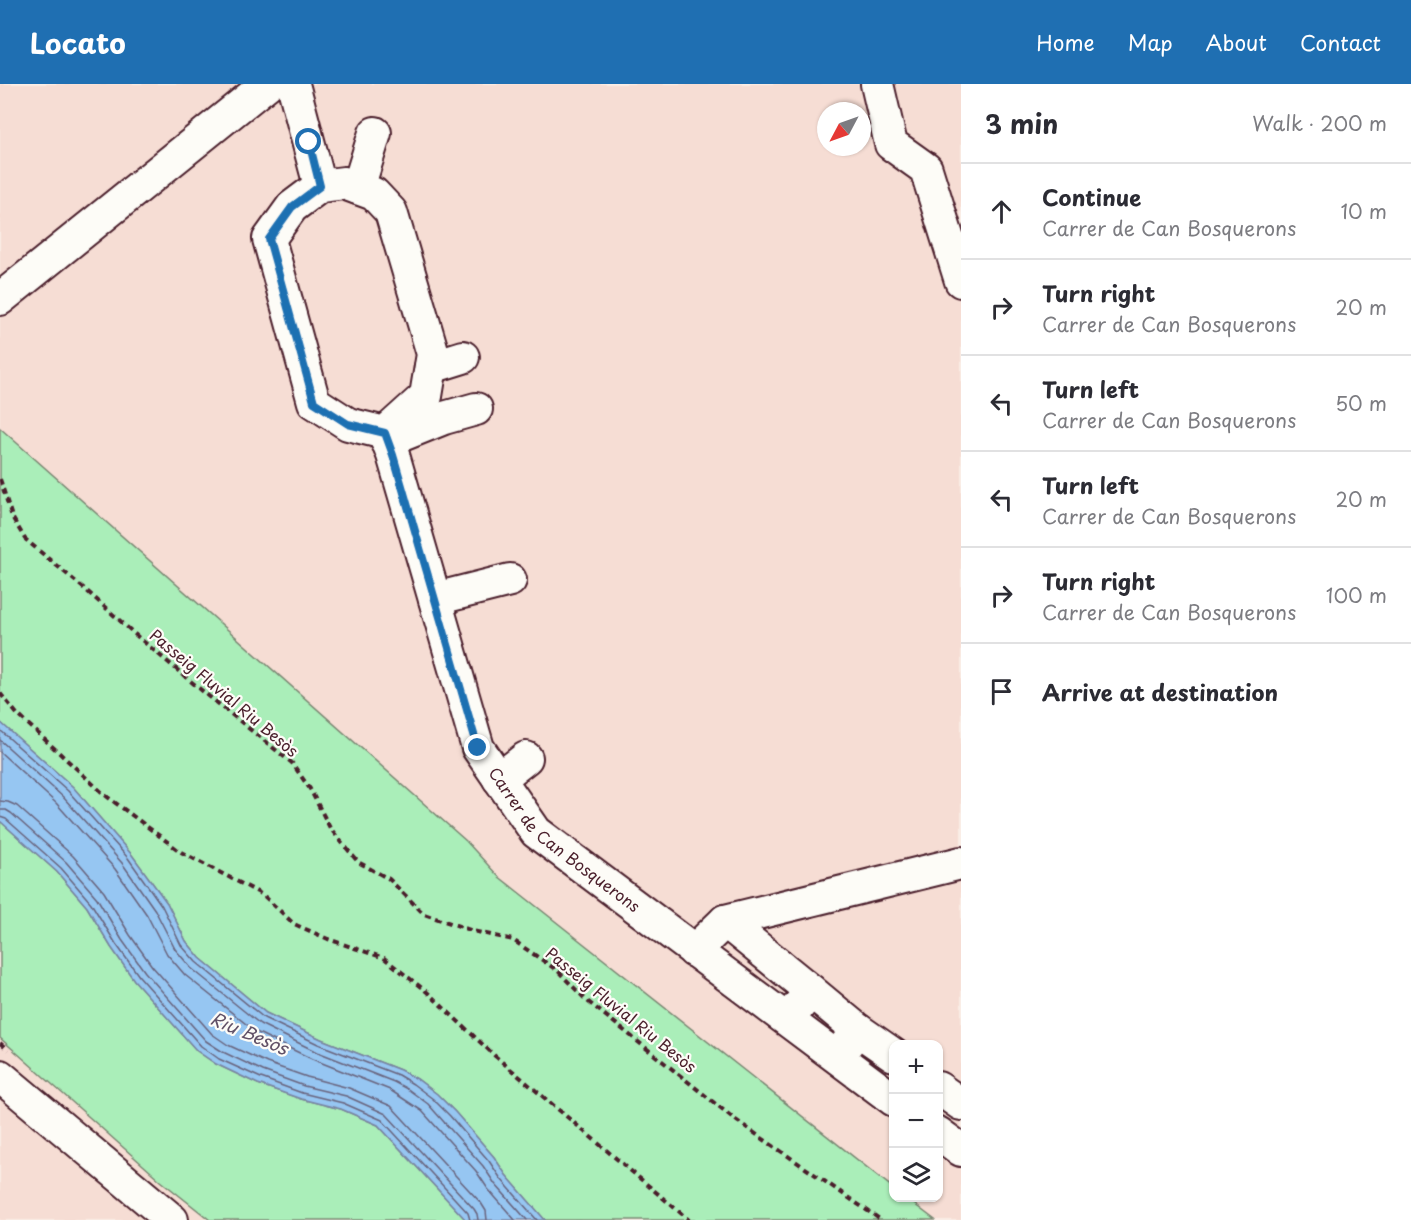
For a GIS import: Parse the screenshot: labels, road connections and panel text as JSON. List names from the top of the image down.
{
  "streets": {
    "street": ["Carrer de Can Bosquerons"],
    "path": ["Passeig Fluvial Riu Besòs"]
  },
  "water": ["Riu Besòs"],
  "north": "bottom left",
  "page": {
    "header": "Locato",
    "nav": [
      "Home",
      "Map",
      "About",
      "Contact"
    ],
    "heading": ["3 min", "Walk · 200 m"],
    "list": [
      ["Continue", "Carrer de Can Bosquerons", "10 m"],
      ["Turn right", "Carrer de Can Bosquerons", "20 m"],
      ["Turn left", "Carrer de Can Bosquerons", "50 m"],
      ["Turn left", "Carrer de Can Bosquerons", "20 m"],
      ["Turn right", "Carrer de Can Bosquerons", "100 m"],
      "Arrive at destination"
    ],
    "map_buttons": ["+", "−"]
  }
}
